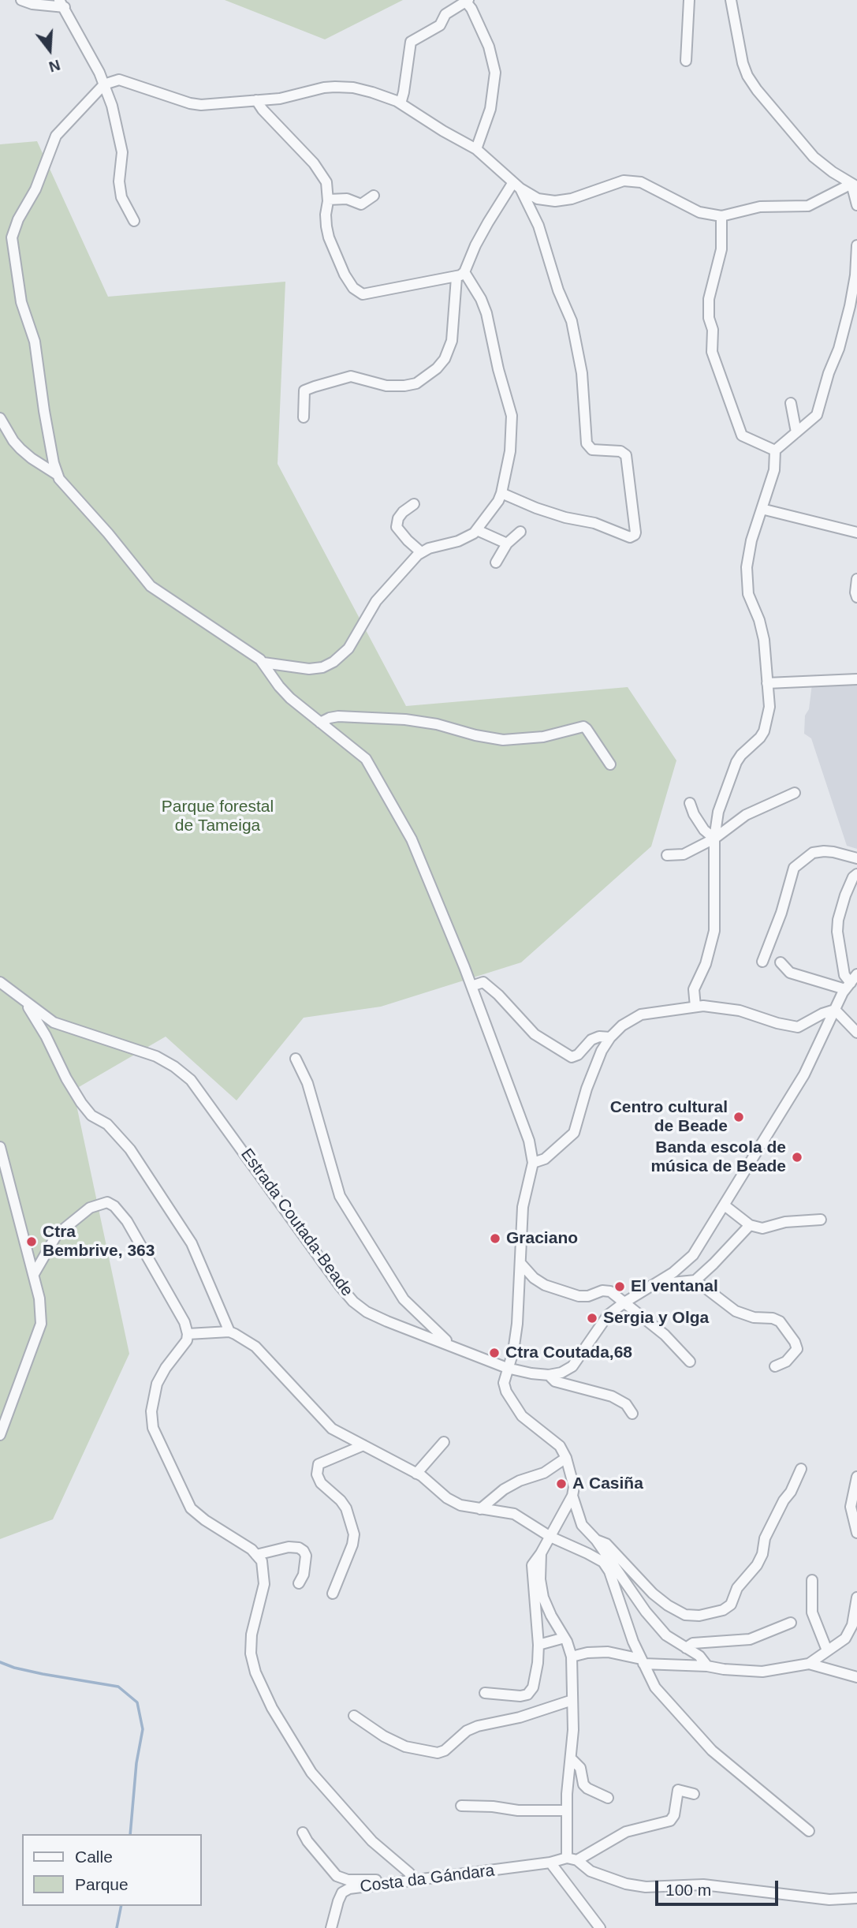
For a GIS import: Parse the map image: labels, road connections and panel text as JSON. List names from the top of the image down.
{
  "streets": {
    "street": ["Estrada Coutada-Beade", "Costa da Gándara"]
  },
  "parks": ["Parque forestal de Tameiga"],
  "places": [
    "Centro cultural de Beade",
    "Banda escola de música de Beade",
    "Graciano",
    "Ctra Bembrive, 363",
    "El ventanal",
    "Sergia y Olga",
    "Ctra Coutada,68",
    "A Casiña"
  ],
  "legend": ["Calle", "Parque"],
  "scale_bar": "100 m",
  "north": "bottom"
}
